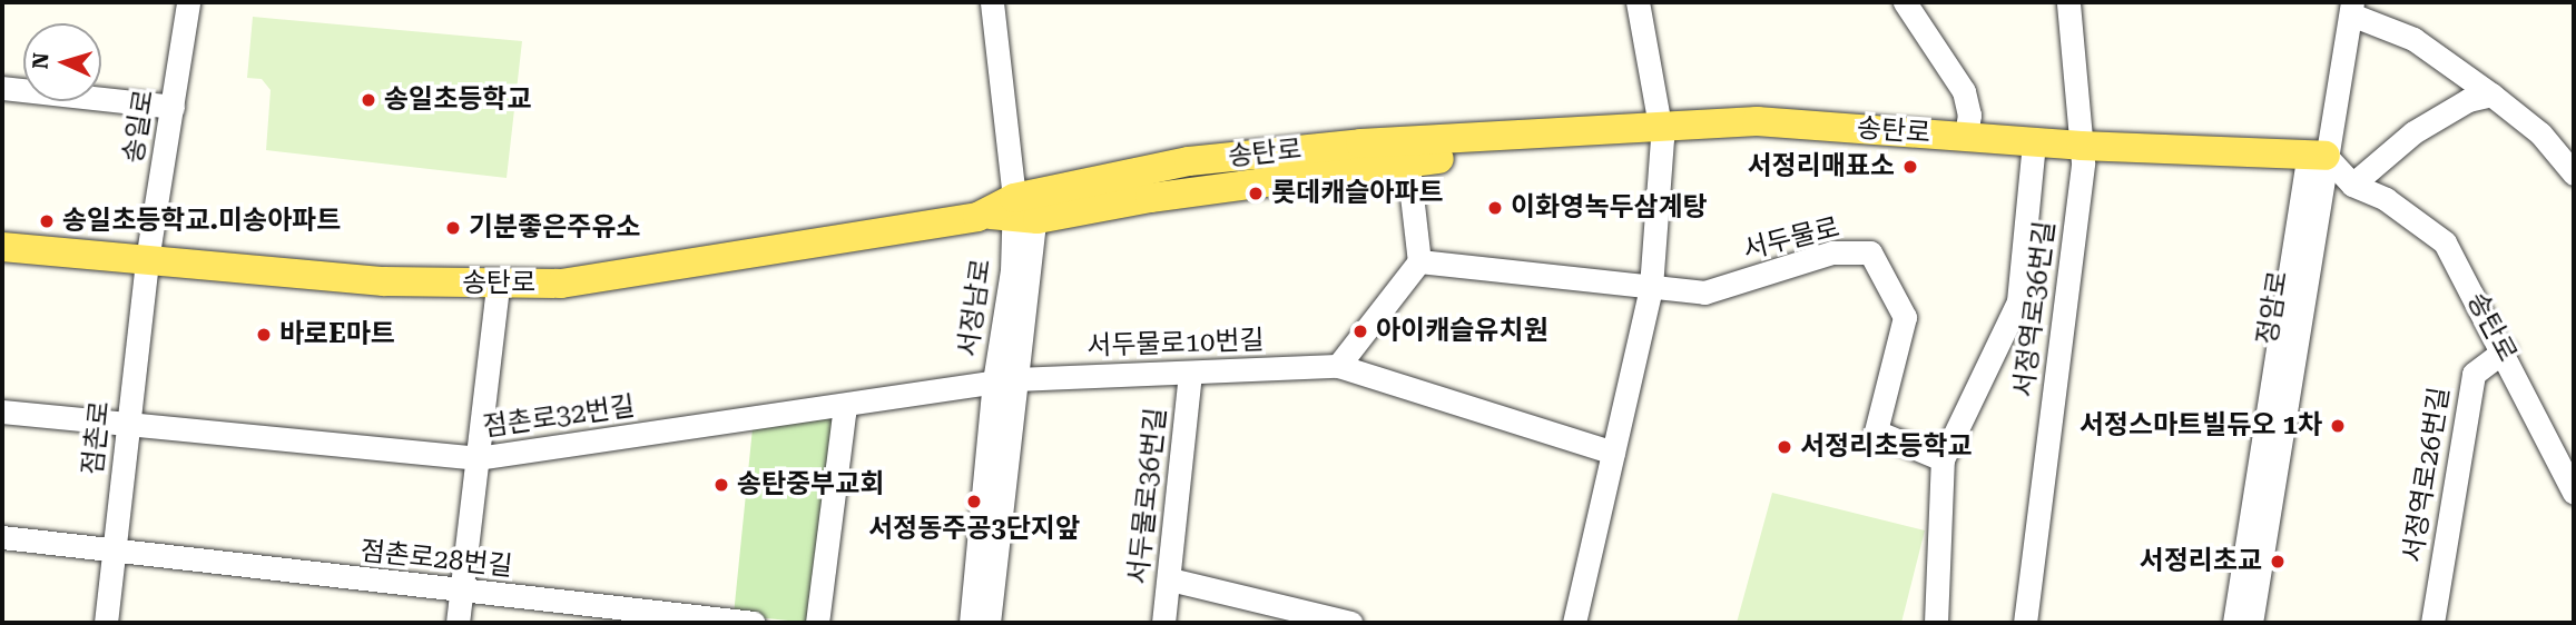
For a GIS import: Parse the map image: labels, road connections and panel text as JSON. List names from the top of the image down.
{
  "streets": {
    "main road": ["송탄로"],
    "street": [
      "송일로",
      "서두물로",
      "서정남로",
      "정암로",
      "서정역로36번길",
      "서두물로10번길",
      "점촌로32번길",
      "점촌로",
      "서정역로26번길",
      "서두물로36번길",
      "점촌로28번길"
    ]
  },
  "crossings": [
    ["송일로", "송탄로"],
    ["송일로", "점촌로"],
    ["송탄로", "서정남로"],
    ["송탄로", "정암로"],
    ["송탄로", "서정역로36번길"],
    ["송탄로", "점촌로"],
    ["송탄로", "서정역로26번길"],
    ["서정남로", "서두물로10번길"],
    ["서정남로", "점촌로32번길"],
    ["서두물로10번길", "점촌로32번길"],
    ["서두물로10번길", "서두물로36번길"],
    ["점촌로32번길", "점촌로"],
    ["점촌로", "점촌로28번길"]
  ],
  "places": [
    "송일초등학교",
    "서정리매표소",
    "롯데캐슬아파트",
    "이화영녹두삼계탕",
    "송일초등학교.미송아파트",
    "기분좋은주유소",
    "아이캐슬유치원",
    "바로E마트",
    "서정스마트빌듀오 1차",
    "서정리초등학교",
    "송탄중부교회",
    "서정동주공3단지앞",
    "서정리초교"
  ],
  "north": "left"
}
